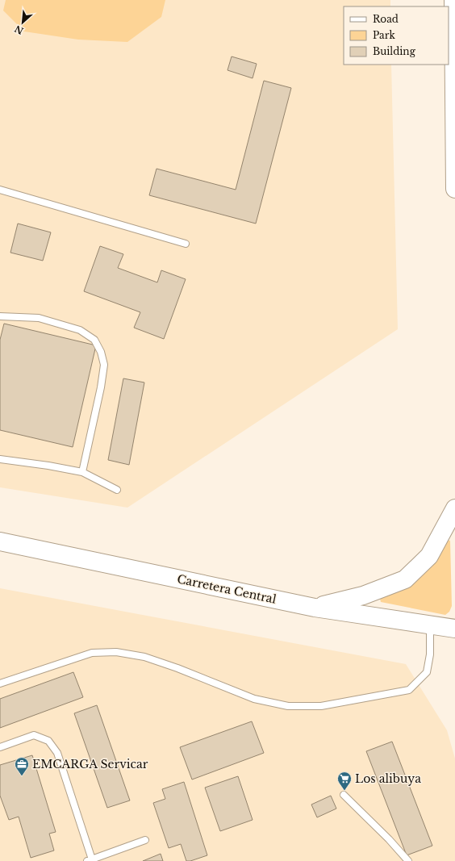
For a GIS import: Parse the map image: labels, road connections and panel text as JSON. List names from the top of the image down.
{
  "streets": {
    "main road": ["Carretera Central"]
  },
  "places": {
    "office": ["EMCARGA Servicar"],
    "supermarket": ["Los alibuya"]
  },
  "legend": ["Road", "Park", "Building"],
  "north": "bottom left"
}
